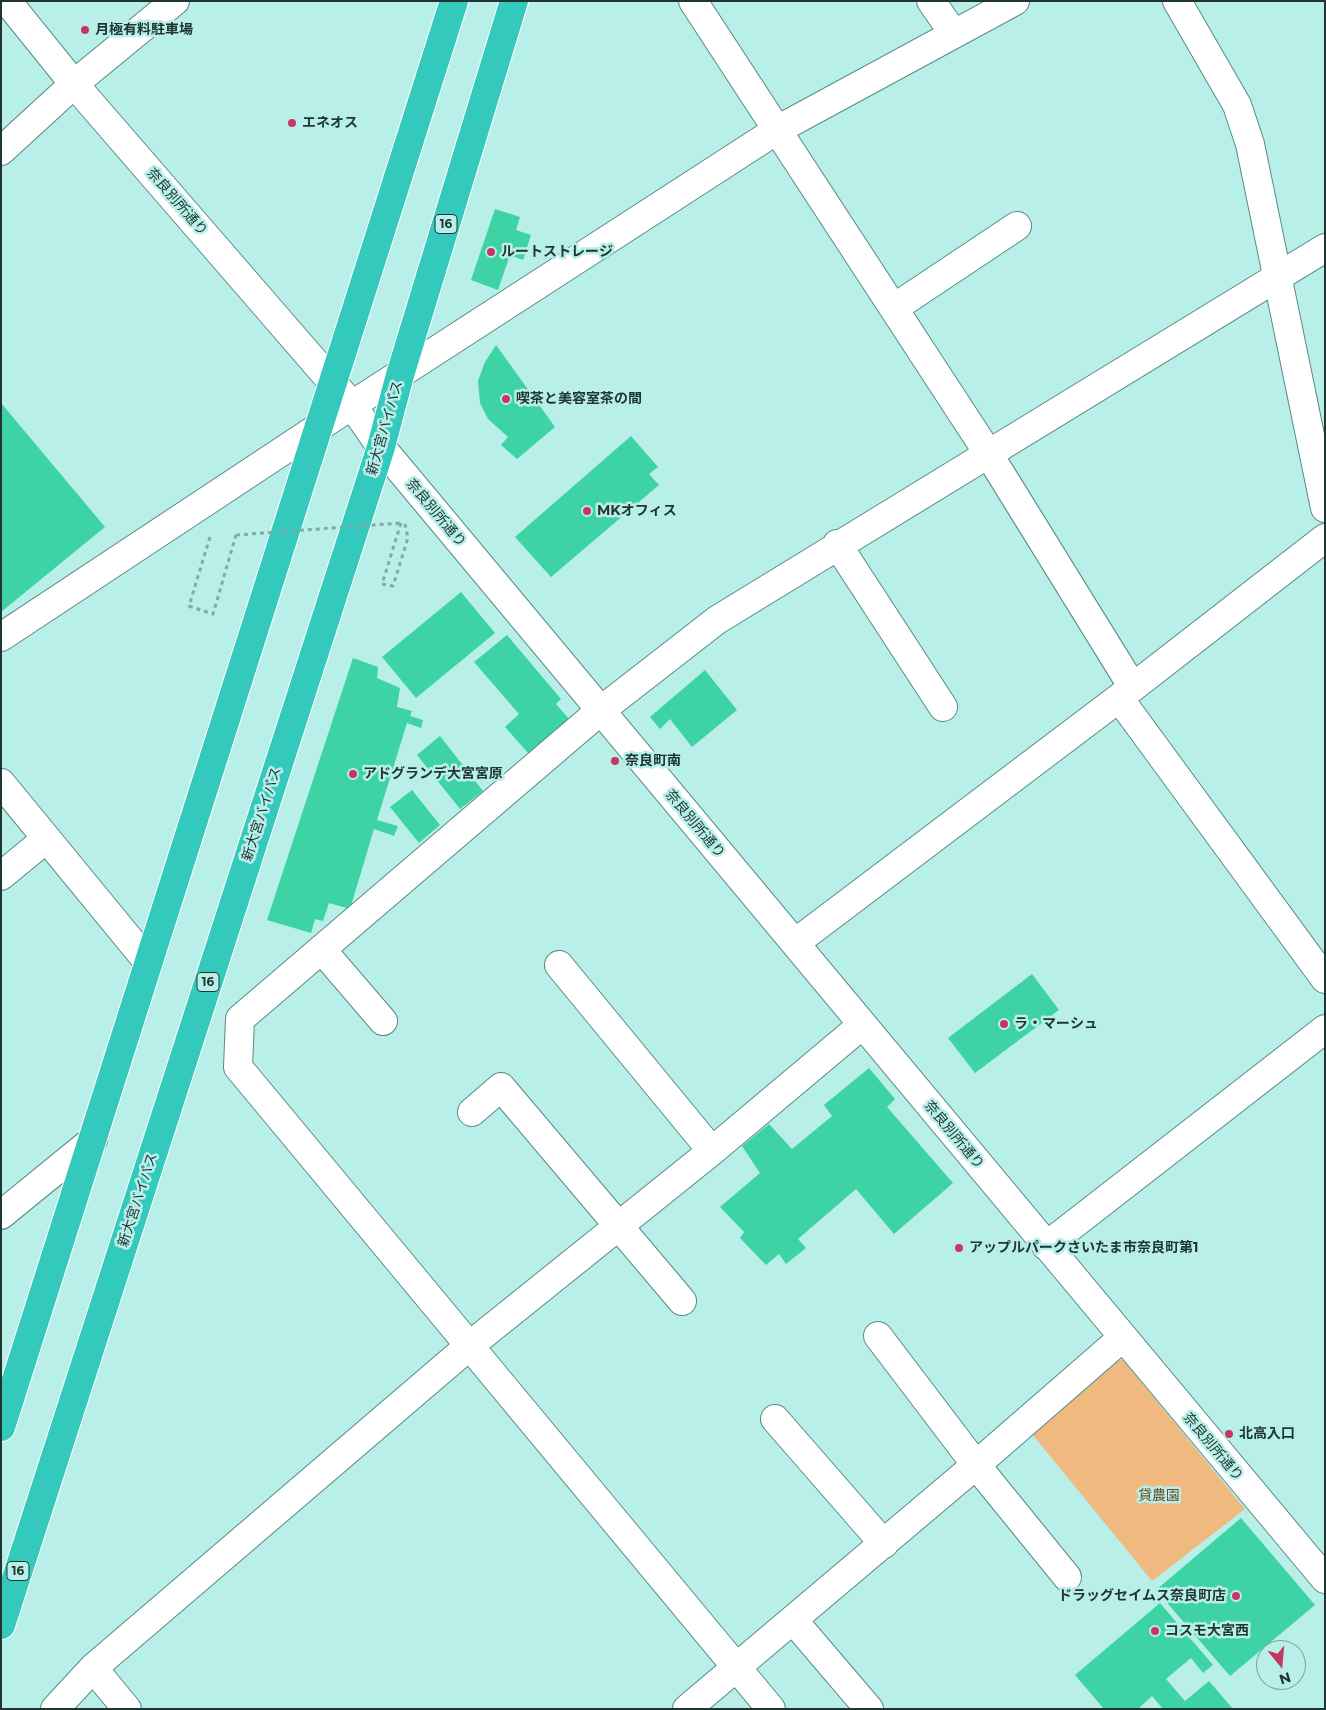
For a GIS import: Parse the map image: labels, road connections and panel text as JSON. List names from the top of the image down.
{
  "streets": {
    "highway": ["16", "新大宮バイパス"],
    "street": ["奈良別所通り"]
  },
  "crossings": [
    ["奈良別所通り", "新大宮バイパス"]
  ],
  "parks": ["貸農園"],
  "places": [
    "月極有料駐車場",
    "エネオス",
    "ルートストレージ",
    "喫茶と美容室茶の間",
    "MKオフィス",
    "奈良町南",
    "アドグランデ大宮宮原",
    "ラ・マーシュ",
    "アップルパークさいたま市奈良町第1",
    "北高入口",
    "ドラッグセイムス奈良町店",
    "コスモ大宮西"
  ],
  "north": "bottom"
}
